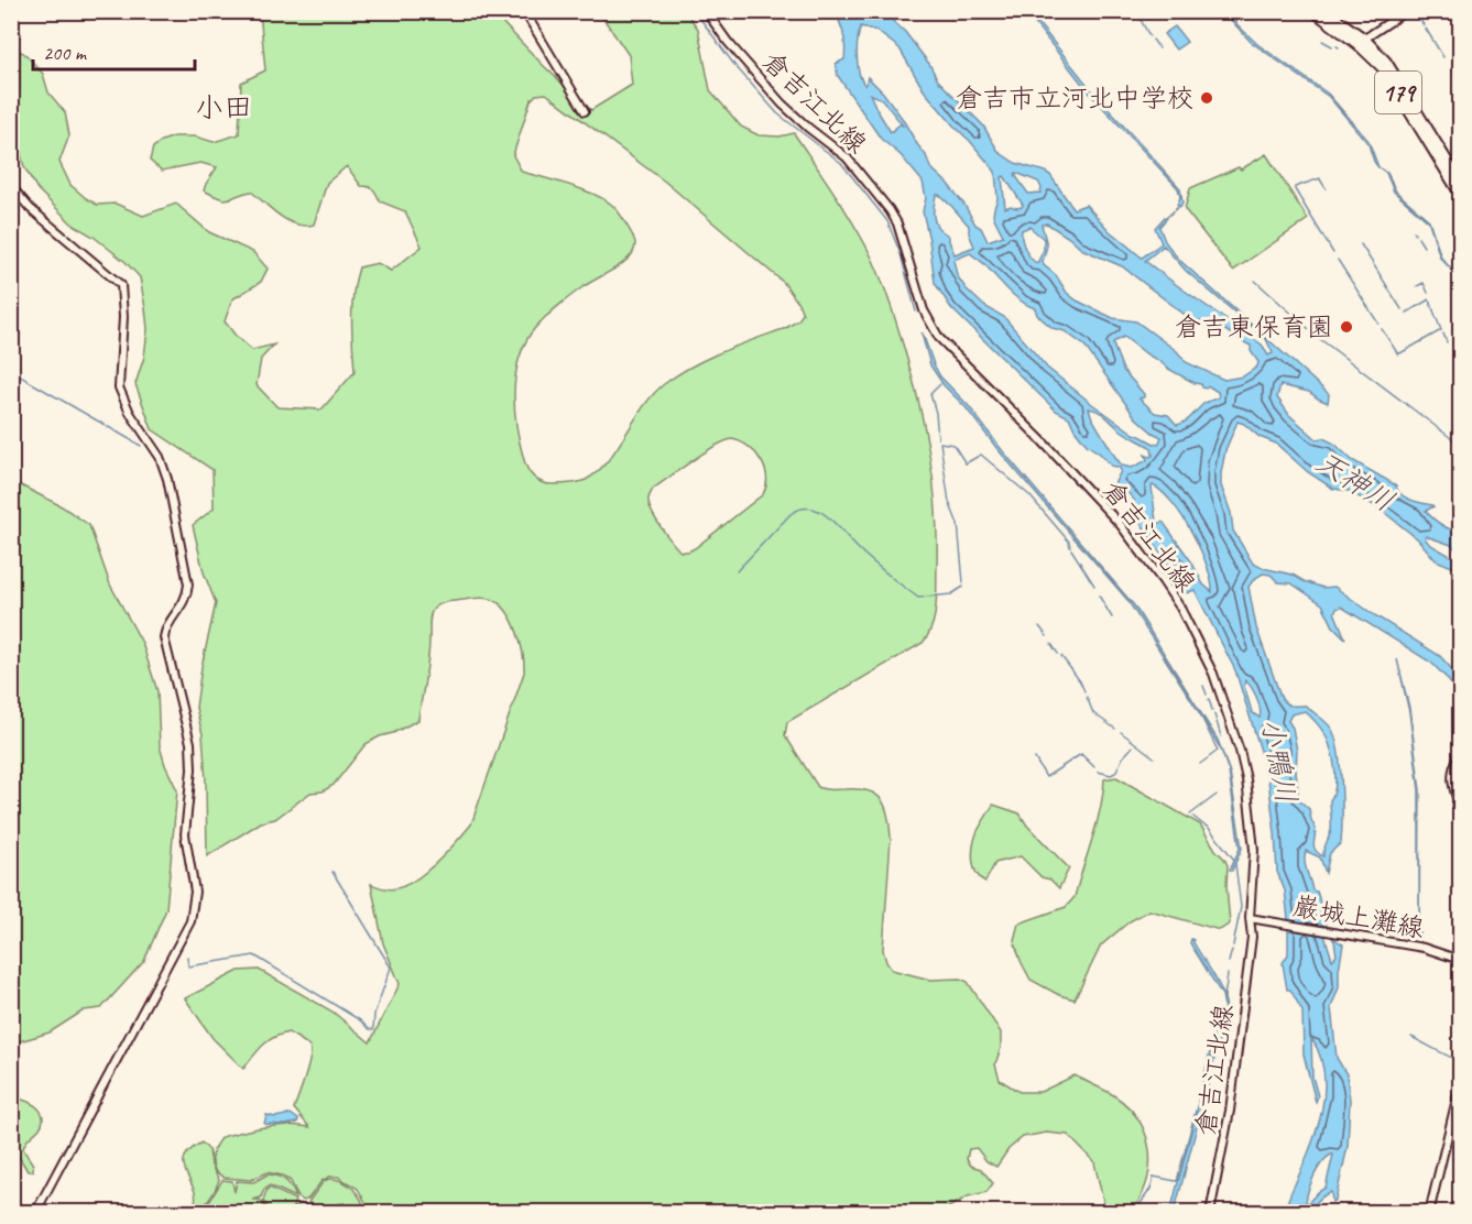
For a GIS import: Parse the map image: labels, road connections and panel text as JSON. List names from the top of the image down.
{
  "streets": {
    "highway": ["179"],
    "main road": ["倉吉江北線", "巌城上灘線"]
  },
  "crossings": [
    ["倉吉江北線", "巌城上灘線"]
  ],
  "districts": ["小田"],
  "water": ["天神川", "小鴨川"],
  "places": ["倉吉市立河北中学校", "倉吉東保育園"],
  "scale_bar": "200 m"
}
